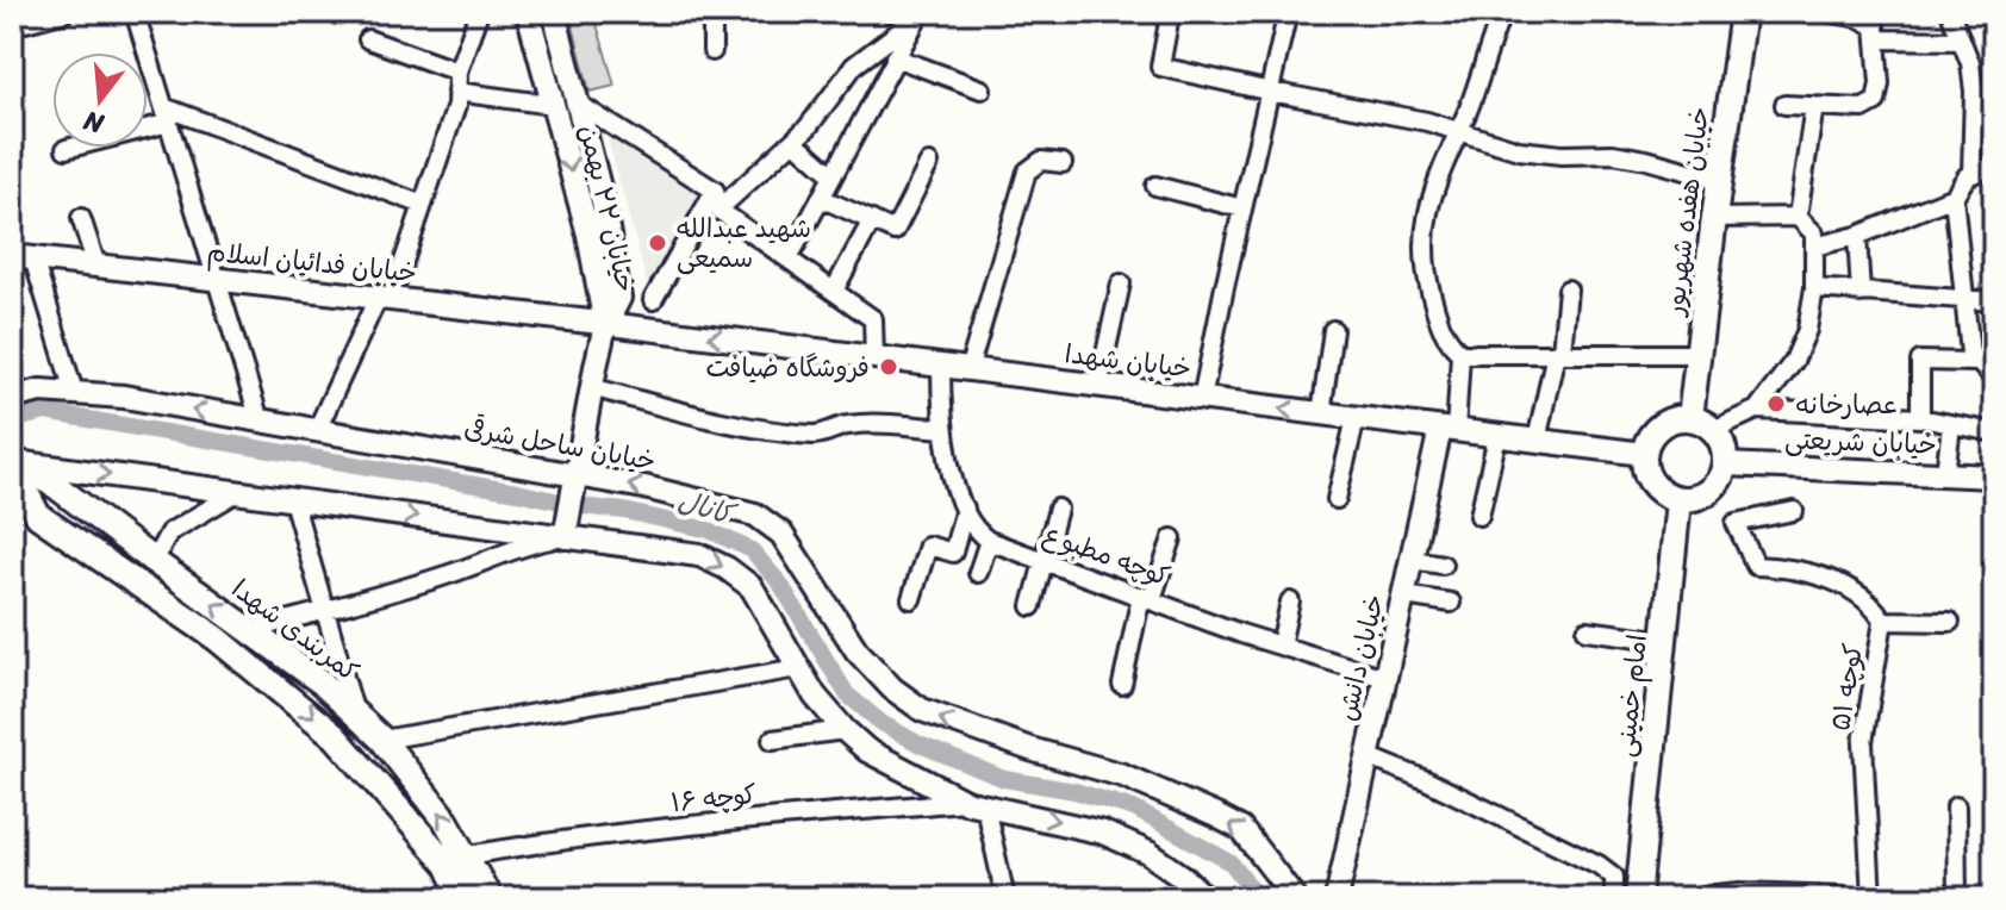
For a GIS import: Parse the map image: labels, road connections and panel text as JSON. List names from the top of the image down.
{
  "streets": {
    "main road": ["خیابان هفده شهریور", "کمربندی شهدا", "امام خمینی"],
    "street": [
      "خیابان ۲۲ بهمن",
      "خیابان فدائیان اسلام",
      "خیابان شهدا",
      "خیابان شریعتی",
      "خیابان ساحل شرقی",
      "کوچه مطبوع",
      "خیابان دانش",
      "کوچه ۵۱",
      "کوچه ۱۶"
    ]
  },
  "crossings": [
    ["خیابان ۲۲ بهمن", "خیابان فدائیان اسلام"],
    ["خیابان ۲۲ بهمن", "خیابان شهدا"],
    ["خیابان هفده شهریور", "خیابان شهدا"],
    ["خیابان هفده شهریور", "خیابان شریعتی"],
    ["خیابان هفده شهریور", "امام خمینی"],
    ["خیابان فدائیان اسلام", "خیابان شهدا"],
    ["خیابان شهدا", "خیابان شریعتی"],
    ["خیابان شهدا", "خیابان دانش"],
    ["خیابان شهدا", "امام خمینی"],
    ["خیابان شریعتی", "امام خمینی"],
    ["کوچه مطبوع", "خیابان دانش"],
    ["کمربندی شهدا", "کوچه ۱۶"]
  ],
  "water": ["کانال"],
  "places": ["شهید عبدالله سمیعی", "فروشگاه ضیافت", "عصارخانه"],
  "north": "bottom"
}
